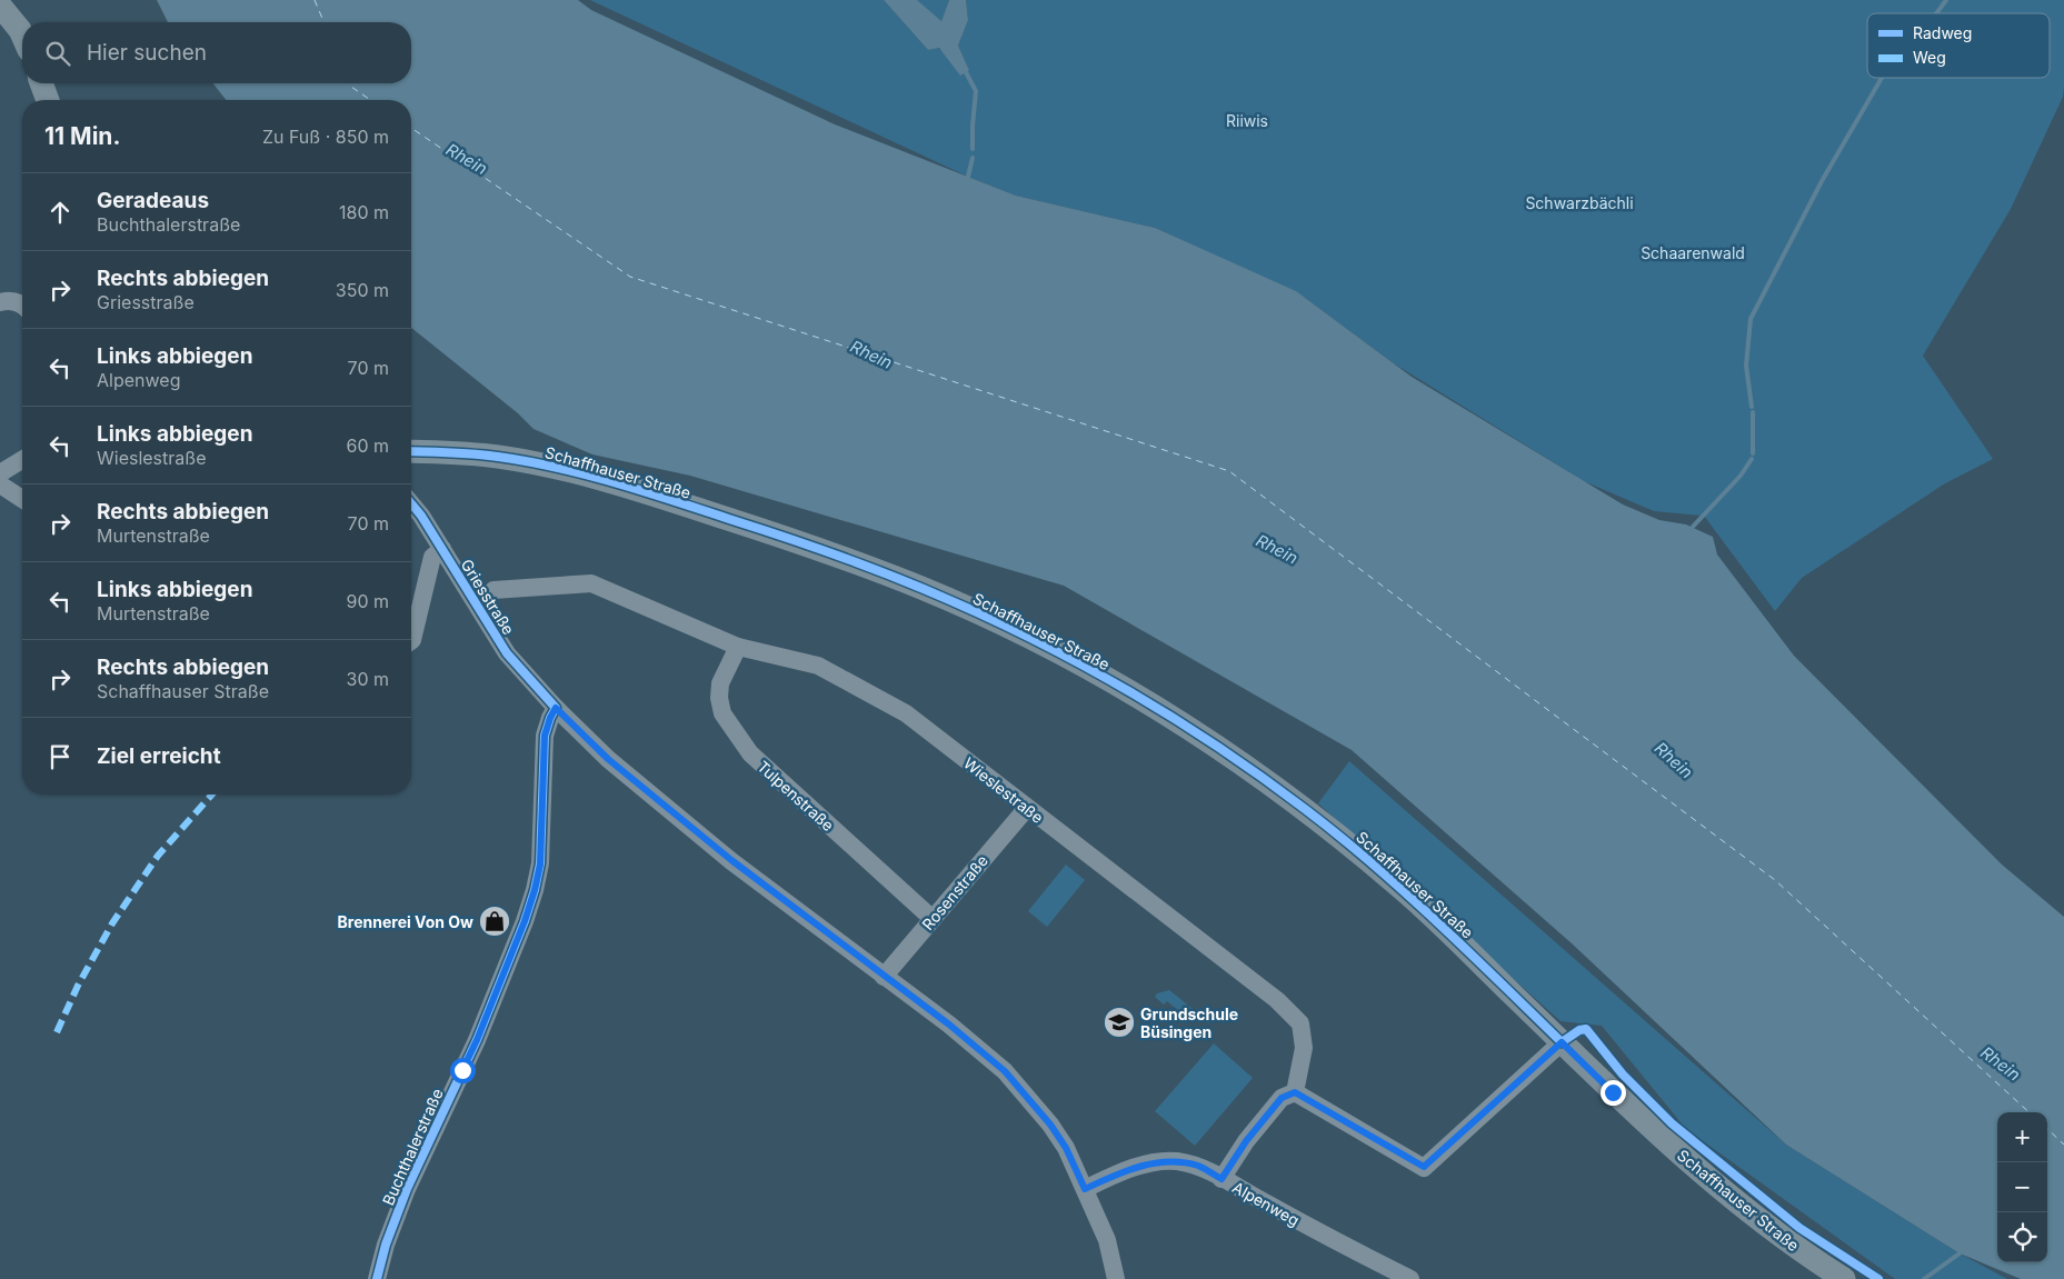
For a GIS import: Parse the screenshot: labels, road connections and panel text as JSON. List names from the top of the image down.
{
  "streets": {
    "main road": ["Schaffhauser Straße"],
    "street": [
      "Griesstraße",
      "Wieslestraße",
      "Tulpenstraße",
      "Rosenstraße",
      "Buchthalerstraße",
      "Alpenweg"
    ]
  },
  "crossings": [
    ["Griesstraße", "Rosenstraße"],
    ["Griesstraße", "Buchthalerstraße"],
    ["Griesstraße", "Alpenweg"],
    ["Wieslestraße", "Tulpenstraße"],
    ["Wieslestraße", "Rosenstraße"],
    ["Tulpenstraße", "Rosenstraße"]
  ],
  "water": ["Rhein"],
  "parks": ["Riiwis", "Schwarzbächli", "Schaarenwald"],
  "places": {
    "shop": ["Brennerei Von Ow"],
    "school or university": ["Grundschule Büsingen"]
  },
  "legend": ["Radweg", "Weg"],
  "page": {
    "search": "Hier suchen",
    "heading": ["11 Min.", "Zu Fuß · 850 m"],
    "list": [
      ["Geradeaus", "Buchthalerstraße", "180 m"],
      ["Rechts abbiegen", "Griesstraße", "350 m"],
      ["Links abbiegen", "Alpenweg", "70 m"],
      ["Links abbiegen", "Wieslestraße", "60 m"],
      ["Rechts abbiegen", "Murtenstraße", "70 m"],
      ["Links abbiegen", "Murtenstraße", "90 m"],
      ["Rechts abbiegen", "Schaffhauser Straße", "30 m"],
      "Ziel erreicht"
    ],
    "map_buttons": ["+", "−"]
  }
}
